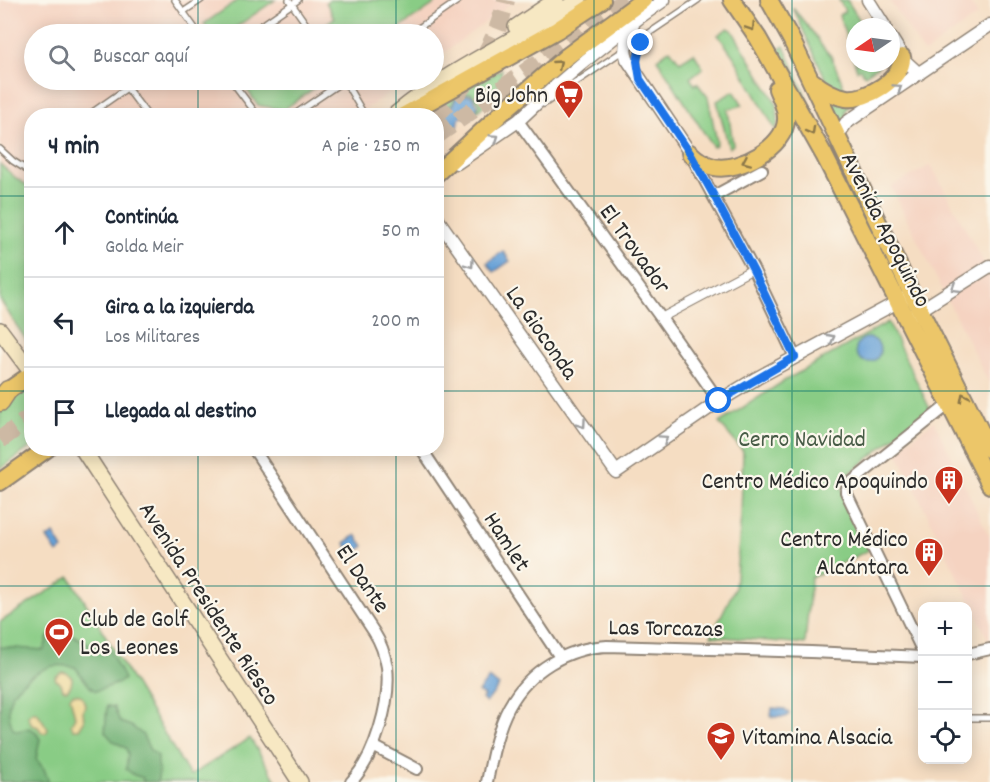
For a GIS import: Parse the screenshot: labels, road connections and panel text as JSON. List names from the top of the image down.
{
  "streets": {
    "main road": ["Avenida Apoquindo", "Avenida Presidente Riesco"],
    "street": [
      "El Trovador",
      "La Gioconda",
      "Hamlet",
      "El Dante",
      "Las Torcazas"
    ]
  },
  "crossings": [
    ["El Trovador", "La Gioconda"],
    ["Hamlet", "Las Torcazas"]
  ],
  "parks": ["Cerro Navidad"],
  "places": {
    "supermarket": ["Big John"],
    "building": ["Centro Médico Apoquindo", "Centro Médico Alcántara"],
    "sports": ["Club de Golf Los Leones"],
    "school or university": ["Vitamina Alsacia"]
  },
  "north": "left",
  "page": {
    "search": "Buscar aquí",
    "heading": ["4 min", "A pie · 250 m"],
    "list": [
      ["Continúa", "Golda Meir", "50 m"],
      ["Gira a la izquierda", "Los Militares", "200 m"],
      "Llegada al destino"
    ],
    "map_buttons": ["+", "−"]
  }
}
